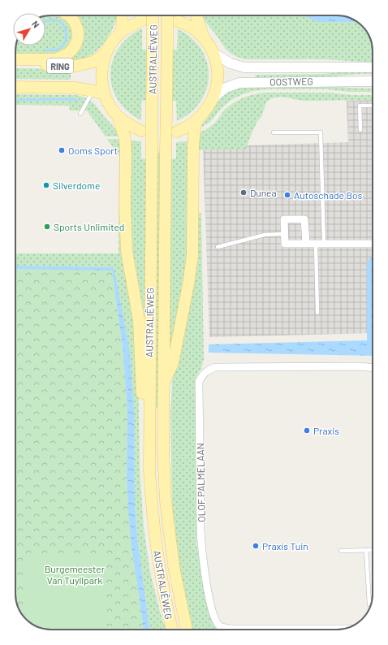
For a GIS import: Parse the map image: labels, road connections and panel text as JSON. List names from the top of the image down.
{
  "streets": {
    "main road": ["AUSTRALIËWEG", "RING", "OOSTWEG"],
    "street": ["OLOF PALMELAAN"]
  },
  "parks": ["Burgemeester Van Tuyllpark"],
  "places": [
    "Ooms Sport",
    "Silverdome",
    "Dunea",
    "Autoschade Bos",
    "Sports Unlimited",
    "Praxis",
    "Praxis Tuin"
  ],
  "north": "top right"
}
